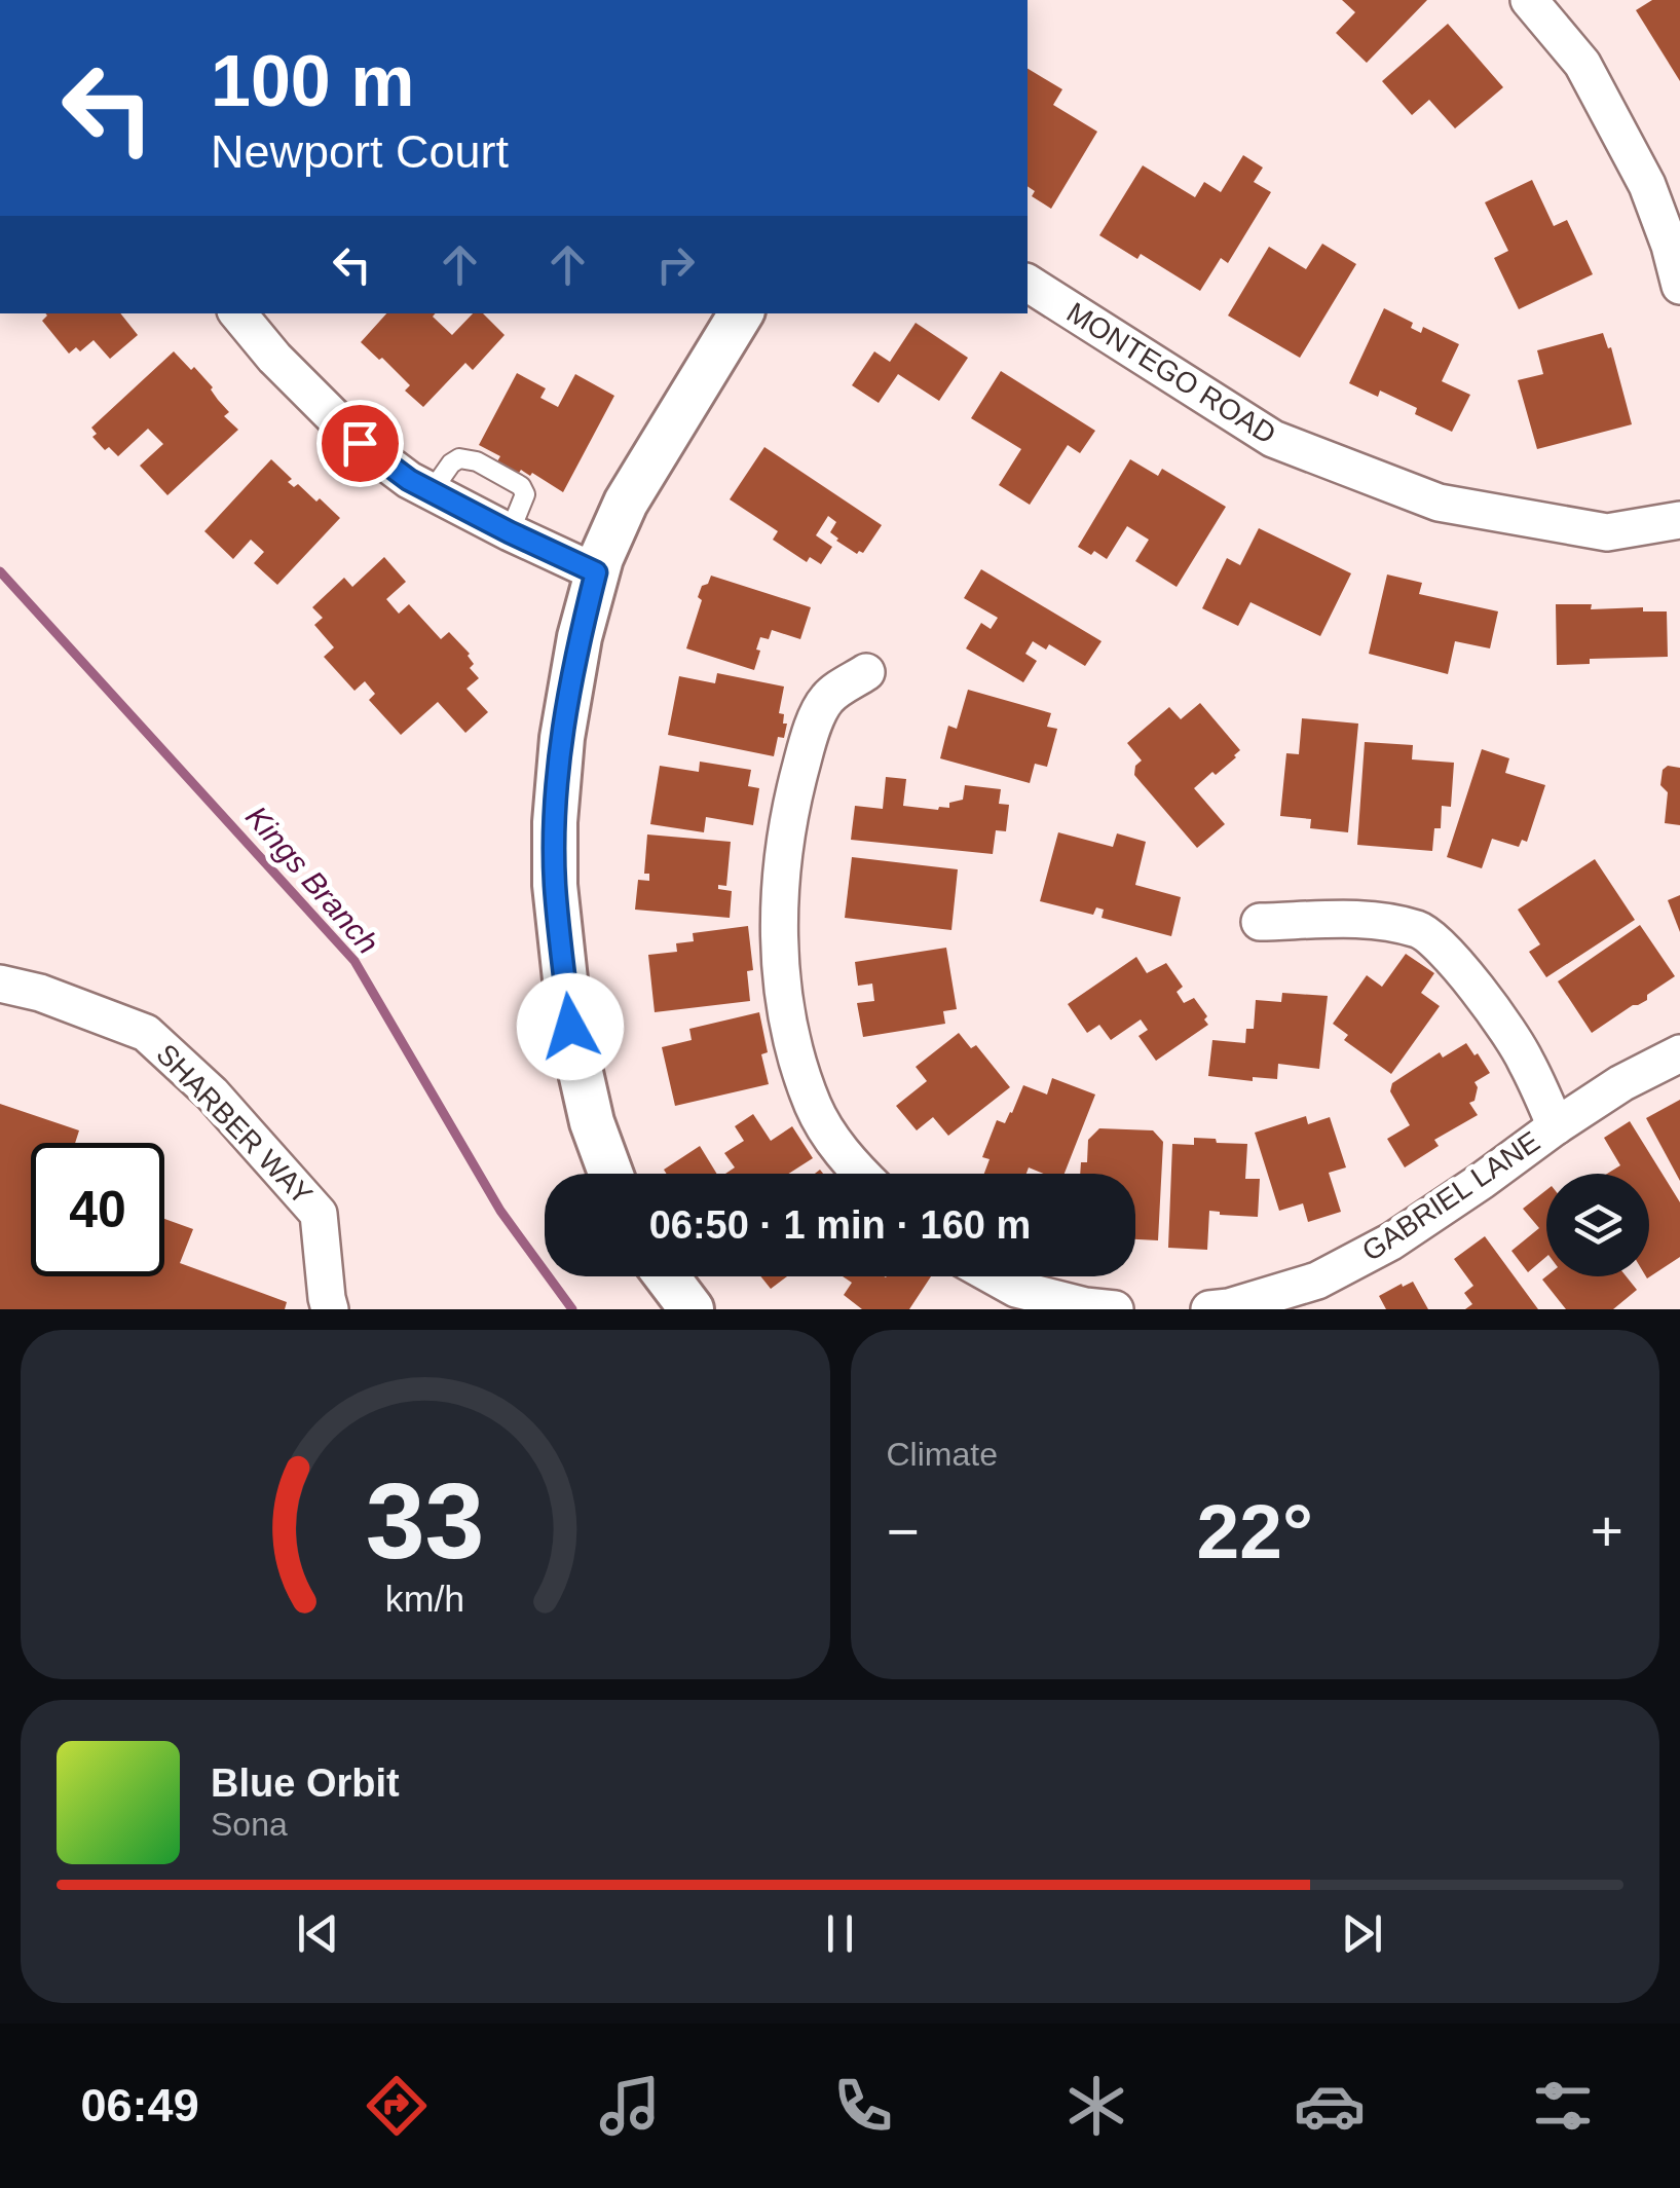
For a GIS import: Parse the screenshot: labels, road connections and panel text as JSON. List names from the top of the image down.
{
  "streets": {
    "street": ["MONTEGO ROAD", "SHARBER WAY", "GABRIEL LANE"]
  },
  "water": ["Kings Branch"],
  "page": {
    "turn": ["100 m", "Newport Court"],
    "limit": "40",
    "trip": "06:50 · 1 min · 160 m",
    "tile": "Climate",
    "heat": ["−", "22°", "+"],
    "song": ["Blue Orbit", "Sona"],
    "tabs": "06:49",
    "gauge": ["33", "km/h"]
  }
}
